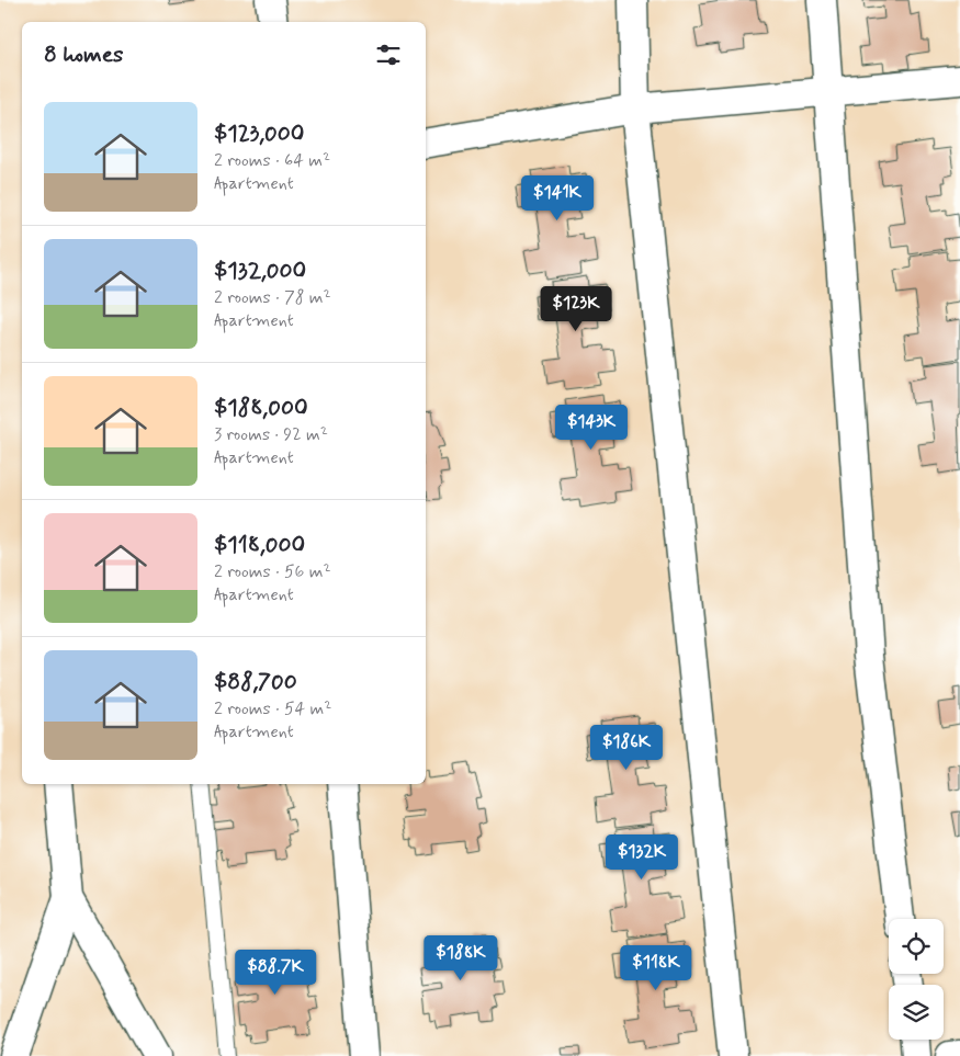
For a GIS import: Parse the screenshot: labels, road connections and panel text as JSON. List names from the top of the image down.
{
  "page": {
    "heading": "8 homes",
    "list": [
      {
        "name": "$123,000",
        "note": "2 rooms · 64 m² · Apartment"
      },
      {
        "name": "$132,000",
        "note": "2 rooms · 78 m² · Apartment"
      },
      {
        "name": "$188,000",
        "note": "3 rooms · 92 m² · Apartment"
      },
      {
        "name": "$118,000",
        "note": "2 rooms · 56 m² · Apartment"
      },
      {
        "name": "$88,700",
        "note": "2 rooms · 54 m² · Apartment"
      }
    ],
    "price": [
      "$141K",
      "$123K",
      "$143K",
      "$186K",
      "$132K",
      "$188K",
      "$118K",
      "$88.7K"
    ]
  }
}
